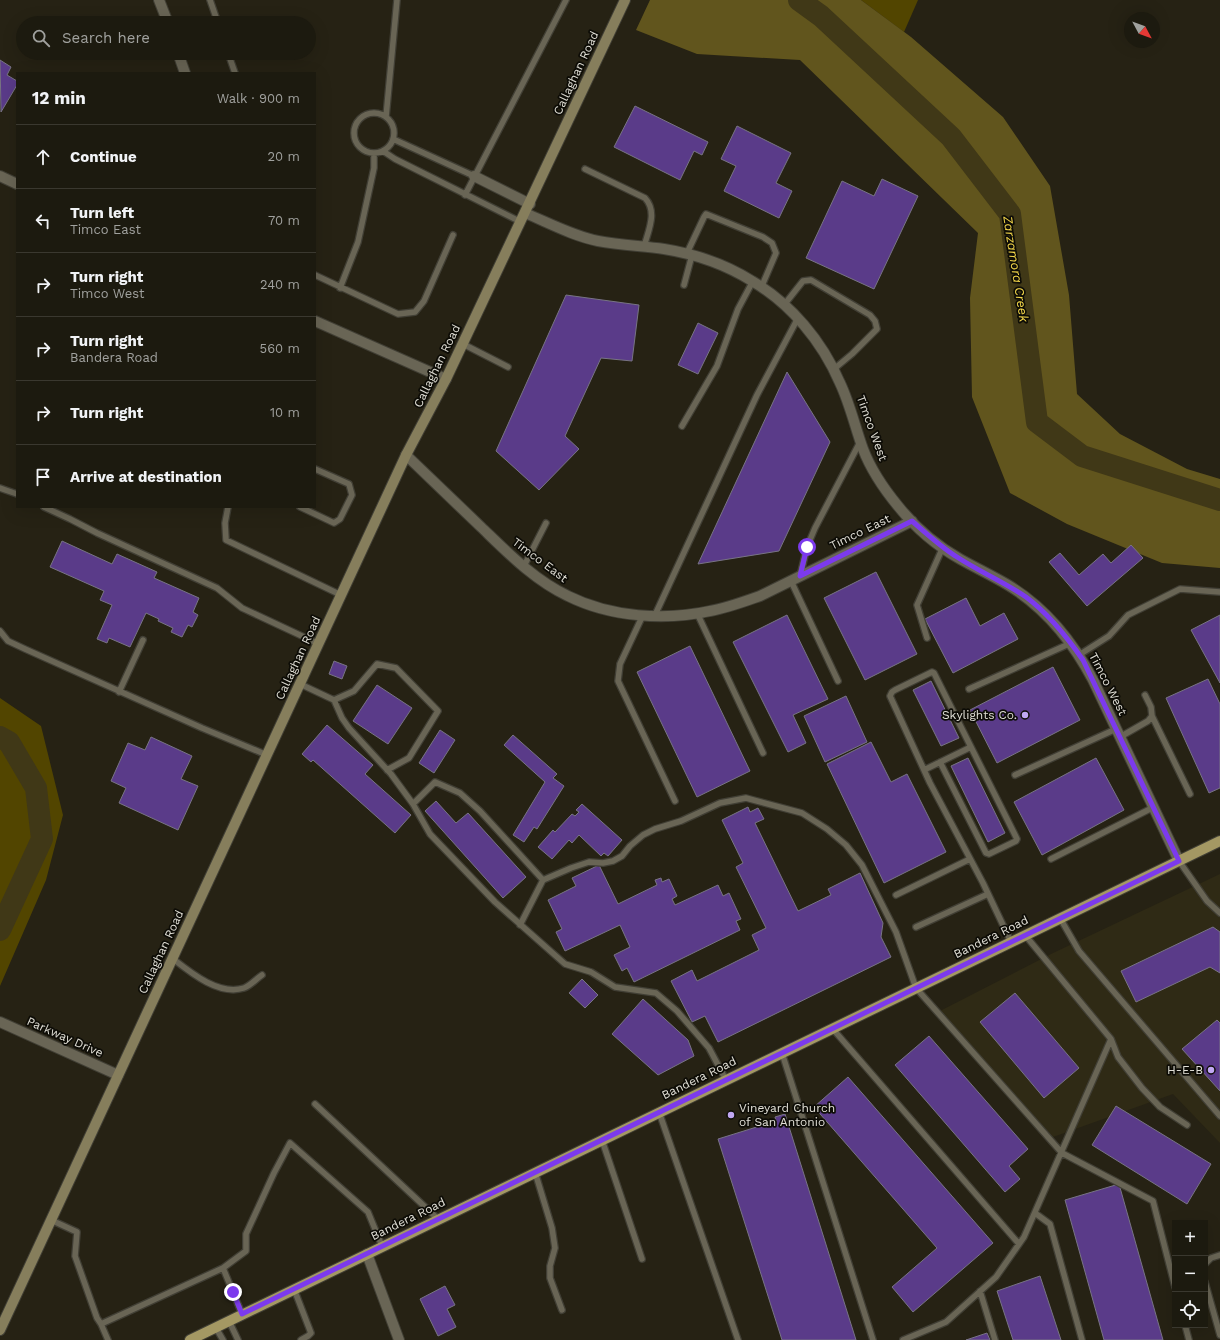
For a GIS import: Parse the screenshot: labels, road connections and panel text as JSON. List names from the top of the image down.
{
  "streets": {
    "main road": ["Callaghan Road", "Bandera Road"],
    "street": ["Timco West", "Timco East", "Parkway Drive"]
  },
  "crossings": [
    ["Callaghan Road", "Timco West"],
    ["Callaghan Road", "Timco East"],
    ["Callaghan Road", "Parkway Drive"],
    ["Timco West", "Timco East"],
    ["Timco West", "Bandera Road"]
  ],
  "water": ["Zarzamora Creek"],
  "places": ["Skylights Co.", "H-E-B", "Vineyard Church of San Antonio"],
  "north": "bottom right",
  "page": {
    "search": "Search here",
    "heading": ["12 min", "Walk · 900 m"],
    "list": [
      ["Continue", "20 m"],
      ["Turn left", "Timco East", "70 m"],
      ["Turn right", "Timco West", "240 m"],
      ["Turn right", "Bandera Road", "560 m"],
      ["Turn right", "10 m"],
      "Arrive at destination"
    ],
    "map_buttons": ["+", "−"]
  }
}
